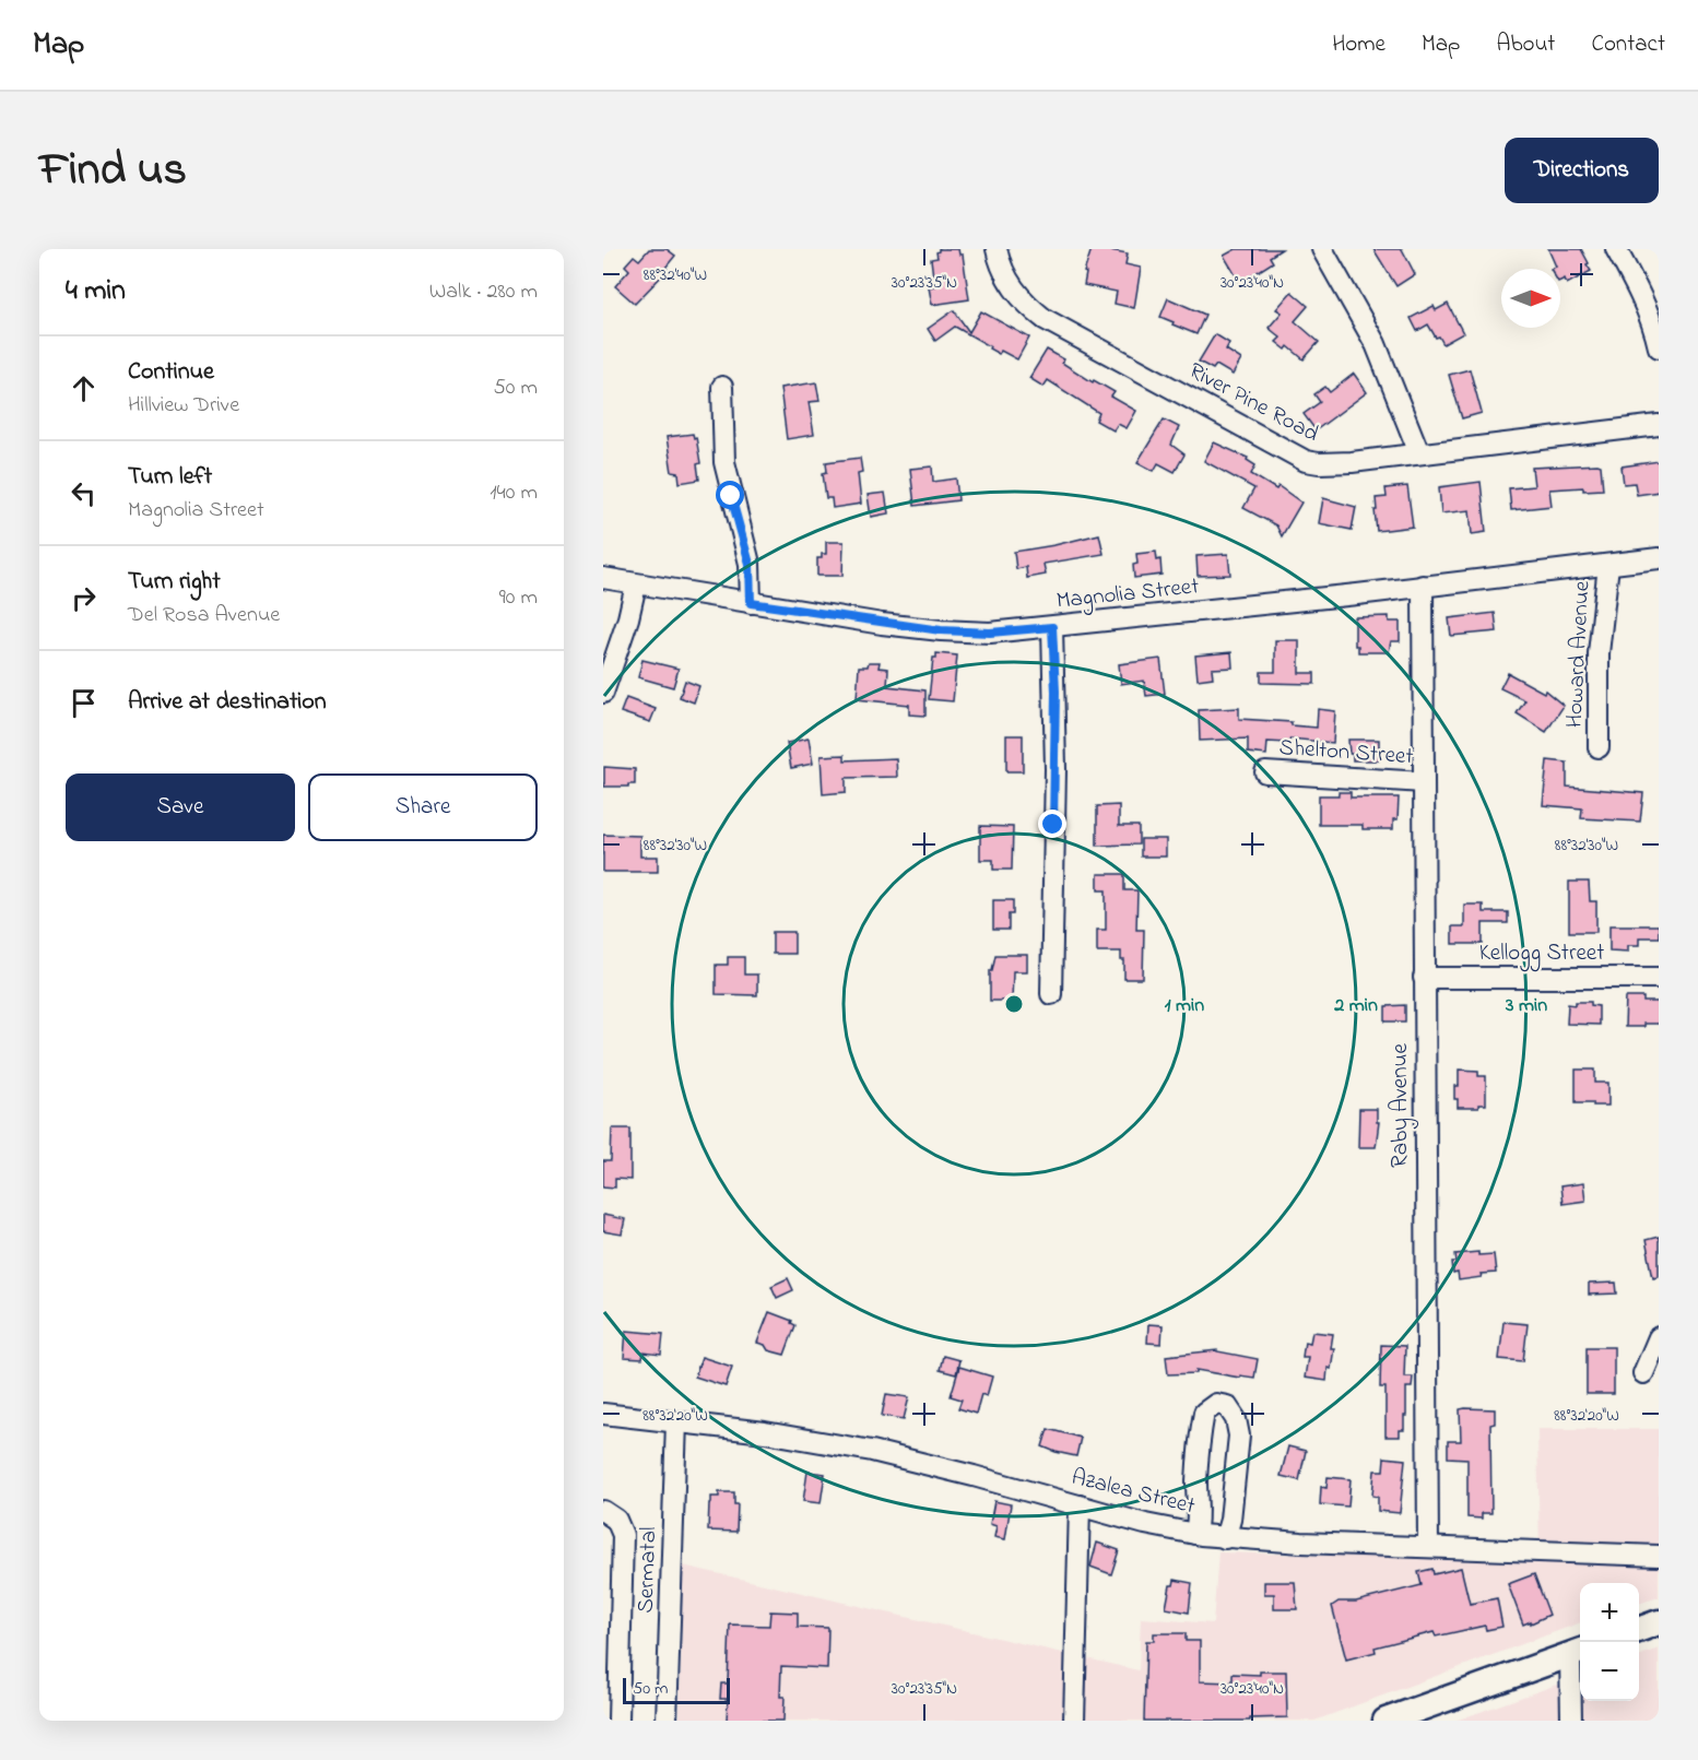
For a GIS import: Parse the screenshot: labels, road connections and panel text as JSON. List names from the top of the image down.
{
  "streets": {
    "street": [
      "River Pine Road",
      "Magnolia Street",
      "Howard Avenue",
      "Shelton Street",
      "Kellogg Street",
      "Raby Avenue",
      "Azalea Street",
      "Sermatal"
    ]
  },
  "crossings": [
    ["Magnolia Street", "Howard Avenue"],
    ["Magnolia Street", "Raby Avenue"],
    ["Shelton Street", "Raby Avenue"],
    ["Kellogg Street", "Raby Avenue"],
    ["Raby Avenue", "Azalea Street"],
    ["Azalea Street", "Sermatal"]
  ],
  "scale_bar": "50 m",
  "north": "right",
  "page": {
    "header": "Map",
    "nav": [
      "Home",
      "Map",
      "About",
      "Contact"
    ],
    "title": "Find us",
    "buttons": [
      "Directions",
      ["Save", "Share"]
    ],
    "heading": ["4 min", "Walk · 280 m"],
    "list": [
      ["Continue", "Hillview Drive", "50 m"],
      ["Turn left", "Magnolia Street", "140 m"],
      ["Turn right", "Del Rosa Avenue", "90 m"],
      "Arrive at destination"
    ],
    "map_buttons": ["+", "−"],
    "scale": "50 m"
  },
  "coordinates": [
    "88°32'40\"W",
    "30°23'35\"N",
    "30°23'40\"N",
    "88°32'30\"W",
    "88°32'20\"W"
  ],
  "rings": ["1 min", "2 min", "3 min"]
}
